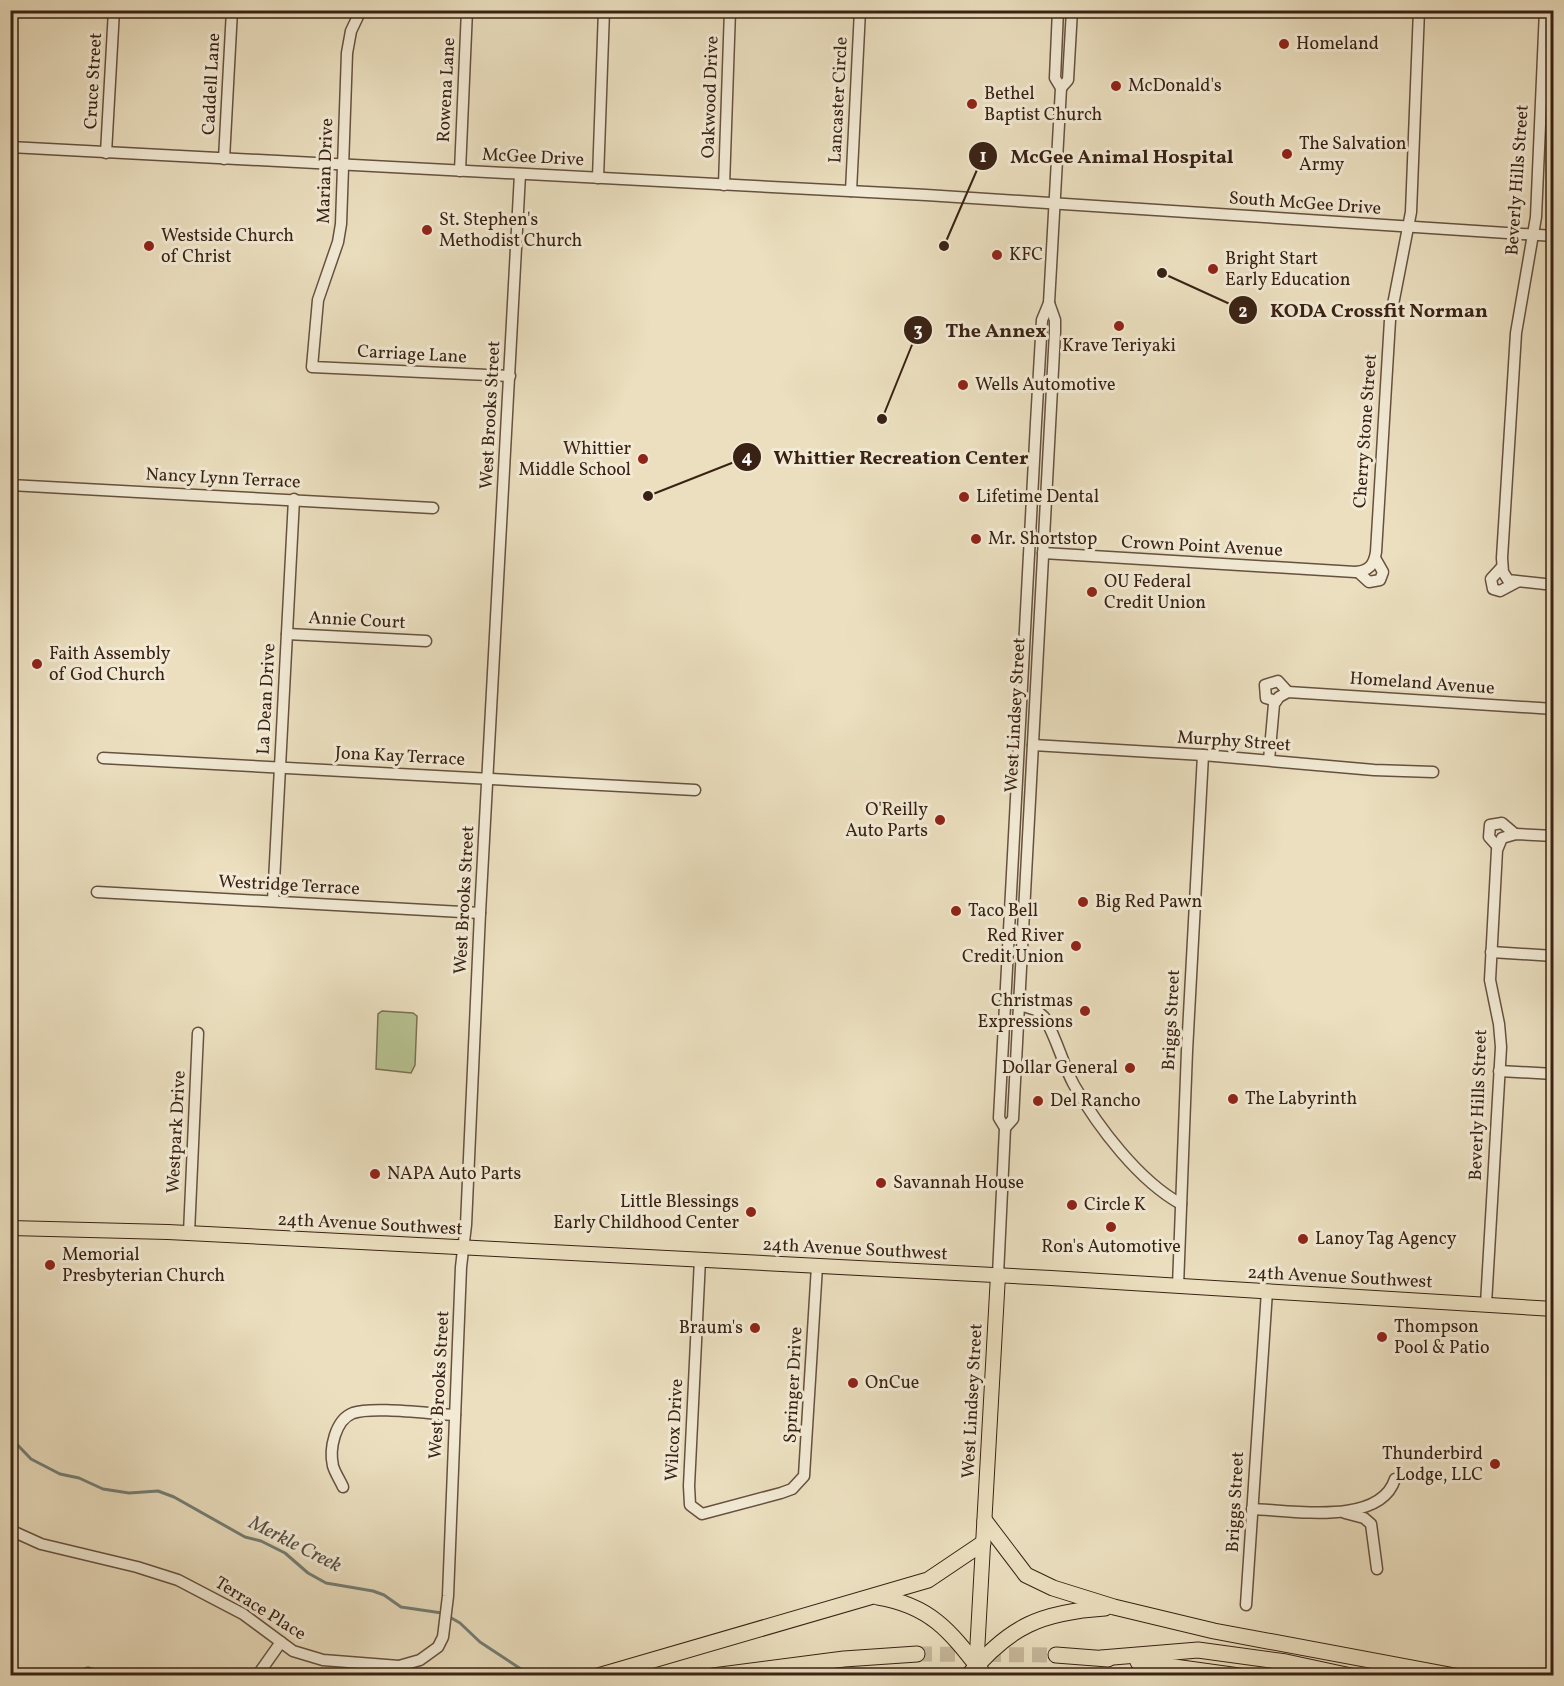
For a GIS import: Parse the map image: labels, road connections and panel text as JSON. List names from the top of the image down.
{
  "streets": {
    "main road": ["West Lindsey Street", "24th Avenue Southwest"],
    "street": [
      "Cruce Street",
      "Caddell Lane",
      "Rowena Lane",
      "Oakwood Drive",
      "Lancaster Circle",
      "McGee Drive",
      "Marian Drive",
      "Beverly Hills Street",
      "South McGee Drive",
      "Carriage Lane",
      "West Brooks Street",
      "Cherry Stone Street",
      "Nancy Lynn Terrace",
      "Crown Point Avenue",
      "Annie Court",
      "Homeland Avenue",
      "La Dean Drive",
      "Murphy Street",
      "Jona Kay Terrace",
      "Westridge Terrace",
      "Briggs Street",
      "Westpark Drive",
      "Springer Drive",
      "Wilcox Drive",
      "Terrace Place"
    ]
  },
  "crossings": [
    ["Cruce Street", "McGee Drive"],
    ["Caddell Lane", "McGee Drive"],
    ["Rowena Lane", "McGee Drive"],
    ["Oakwood Drive", "McGee Drive"],
    ["Lancaster Circle", "McGee Drive"],
    ["McGee Drive", "Marian Drive"],
    ["McGee Drive", "South McGee Drive"],
    ["McGee Drive", "West Brooks Street"],
    ["McGee Drive", "West Lindsey Street"],
    ["Marian Drive", "Carriage Lane"],
    ["Beverly Hills Street", "South McGee Drive"],
    ["Beverly Hills Street", "24th Avenue Southwest"],
    ["South McGee Drive", "Cherry Stone Street"],
    ["South McGee Drive", "West Lindsey Street"],
    ["Carriage Lane", "West Brooks Street"],
    ["West Brooks Street", "Jona Kay Terrace"],
    ["West Brooks Street", "Westridge Terrace"],
    ["West Brooks Street", "24th Avenue Southwest"],
    ["West Brooks Street", "Terrace Place"],
    ["Cherry Stone Street", "Crown Point Avenue"],
    ["Nancy Lynn Terrace", "La Dean Drive"],
    ["Crown Point Avenue", "West Lindsey Street"],
    ["Annie Court", "La Dean Drive"],
    ["Homeland Avenue", "Murphy Street"],
    ["La Dean Drive", "Jona Kay Terrace"],
    ["La Dean Drive", "Westridge Terrace"],
    ["West Lindsey Street", "Murphy Street"],
    ["West Lindsey Street", "24th Avenue Southwest"],
    ["Murphy Street", "Briggs Street"],
    ["Briggs Street", "24th Avenue Southwest"],
    ["Westpark Drive", "24th Avenue Southwest"],
    ["24th Avenue Southwest", "Springer Drive"],
    ["24th Avenue Southwest", "Wilcox Drive"],
    ["Springer Drive", "Wilcox Drive"]
  ],
  "water": ["Merkle Creek"],
  "places": [
    "Homeland",
    "McDonald's",
    "Bethel Baptist Church",
    "The Salvation Army",
    "St. Stephen's Methodist Church",
    "Westside Church of Christ",
    "McGee Animal Hospital",
    "KFC",
    "Bright Start Early Education",
    "KODA Crossfit Norman",
    "Krave Teriyaki",
    "Wells Automotive",
    "The Annex",
    "Whittier Middle School",
    "Whittier Recreation Center",
    "Lifetime Dental",
    "Mr. Shortstop",
    "OU Federal Credit Union",
    "Faith Assembly of God Church",
    "O'Reilly Auto Parts",
    "Big Red Pawn",
    "Taco Bell",
    "Red River Credit Union",
    "Christmas Expressions",
    "Dollar General",
    "The Labyrinth",
    "Del Rancho",
    "NAPA Auto Parts",
    "Savannah House",
    "Circle K",
    "Little Blessings Early Childhood Center",
    "Ron's Automotive",
    "Lanoy Tag Agency",
    "Memorial Presbyterian Church",
    "Braum's",
    "Thompson Pool & Patio",
    "OnCue",
    "Thunderbird Lodge, LLC"
  ]
}
